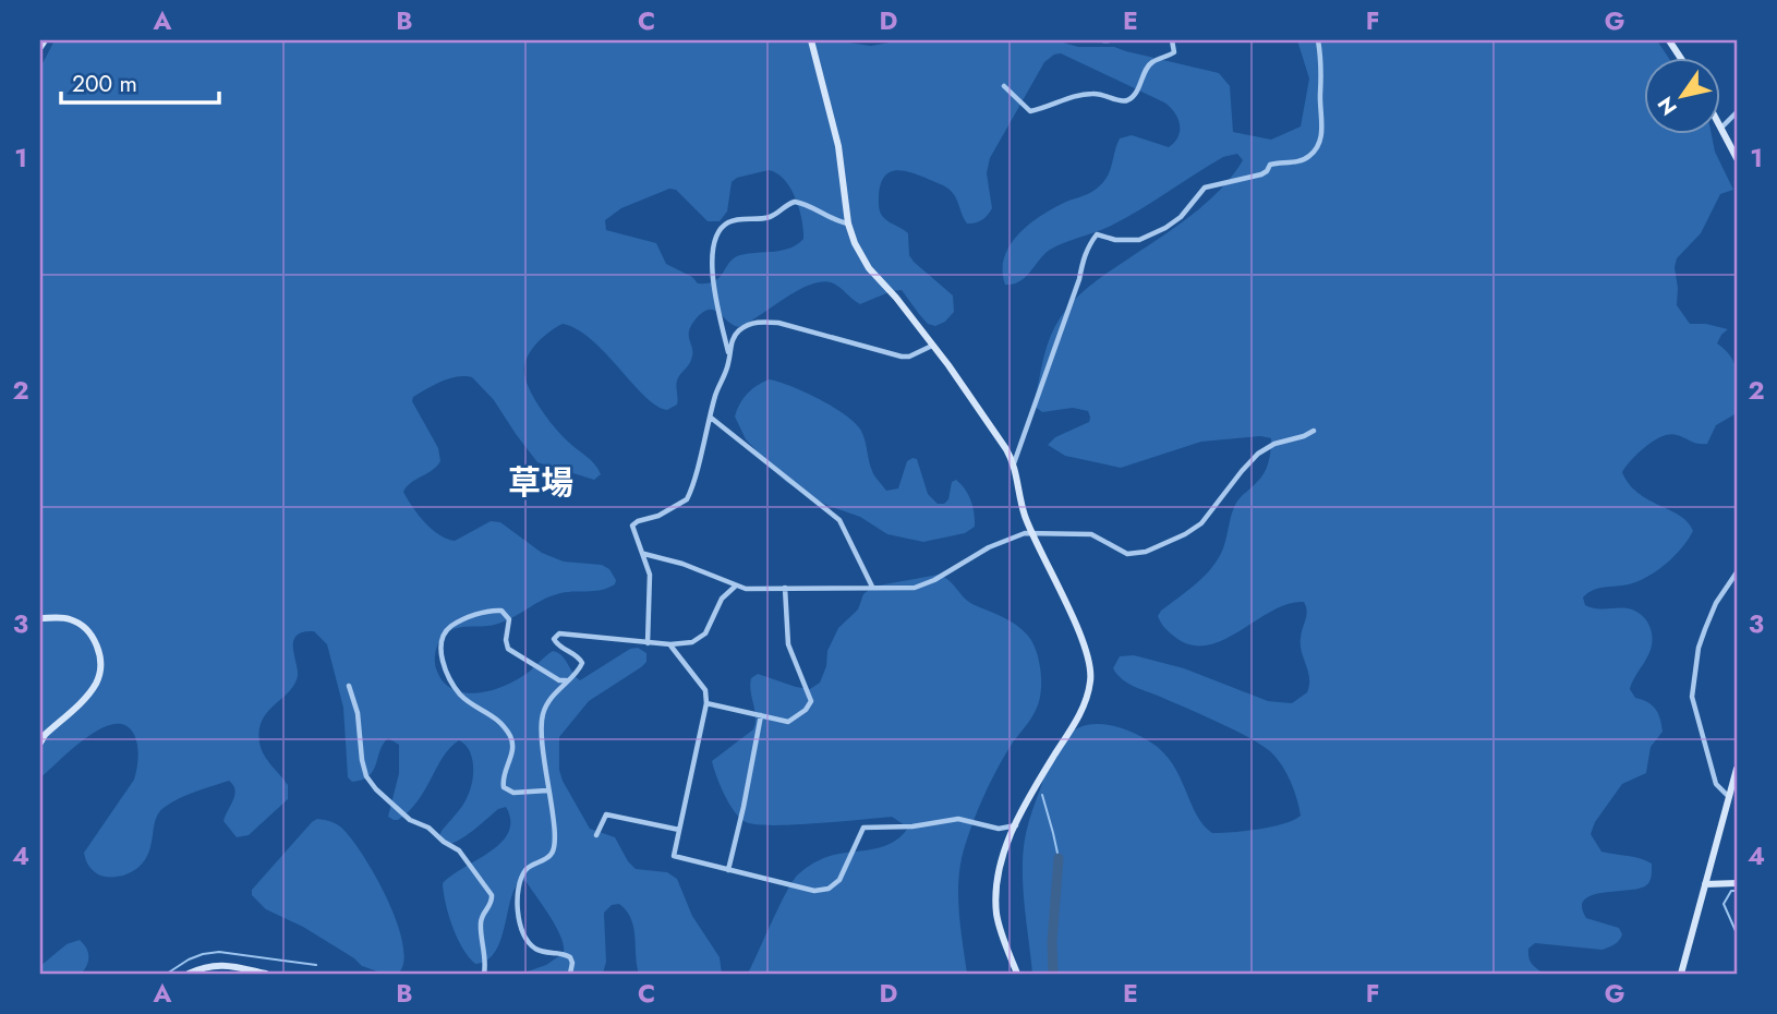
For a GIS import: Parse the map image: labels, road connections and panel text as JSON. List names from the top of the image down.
{
  "districts": ["草場"],
  "scale_bar": "200 m",
  "north": "bottom left",
  "grid": {
    "columns": [
      "A",
      "B",
      "C",
      "D",
      "E",
      "F",
      "G"
    ],
    "rows": [
      "1",
      "2",
      "3",
      "4"
    ]
  }
}
